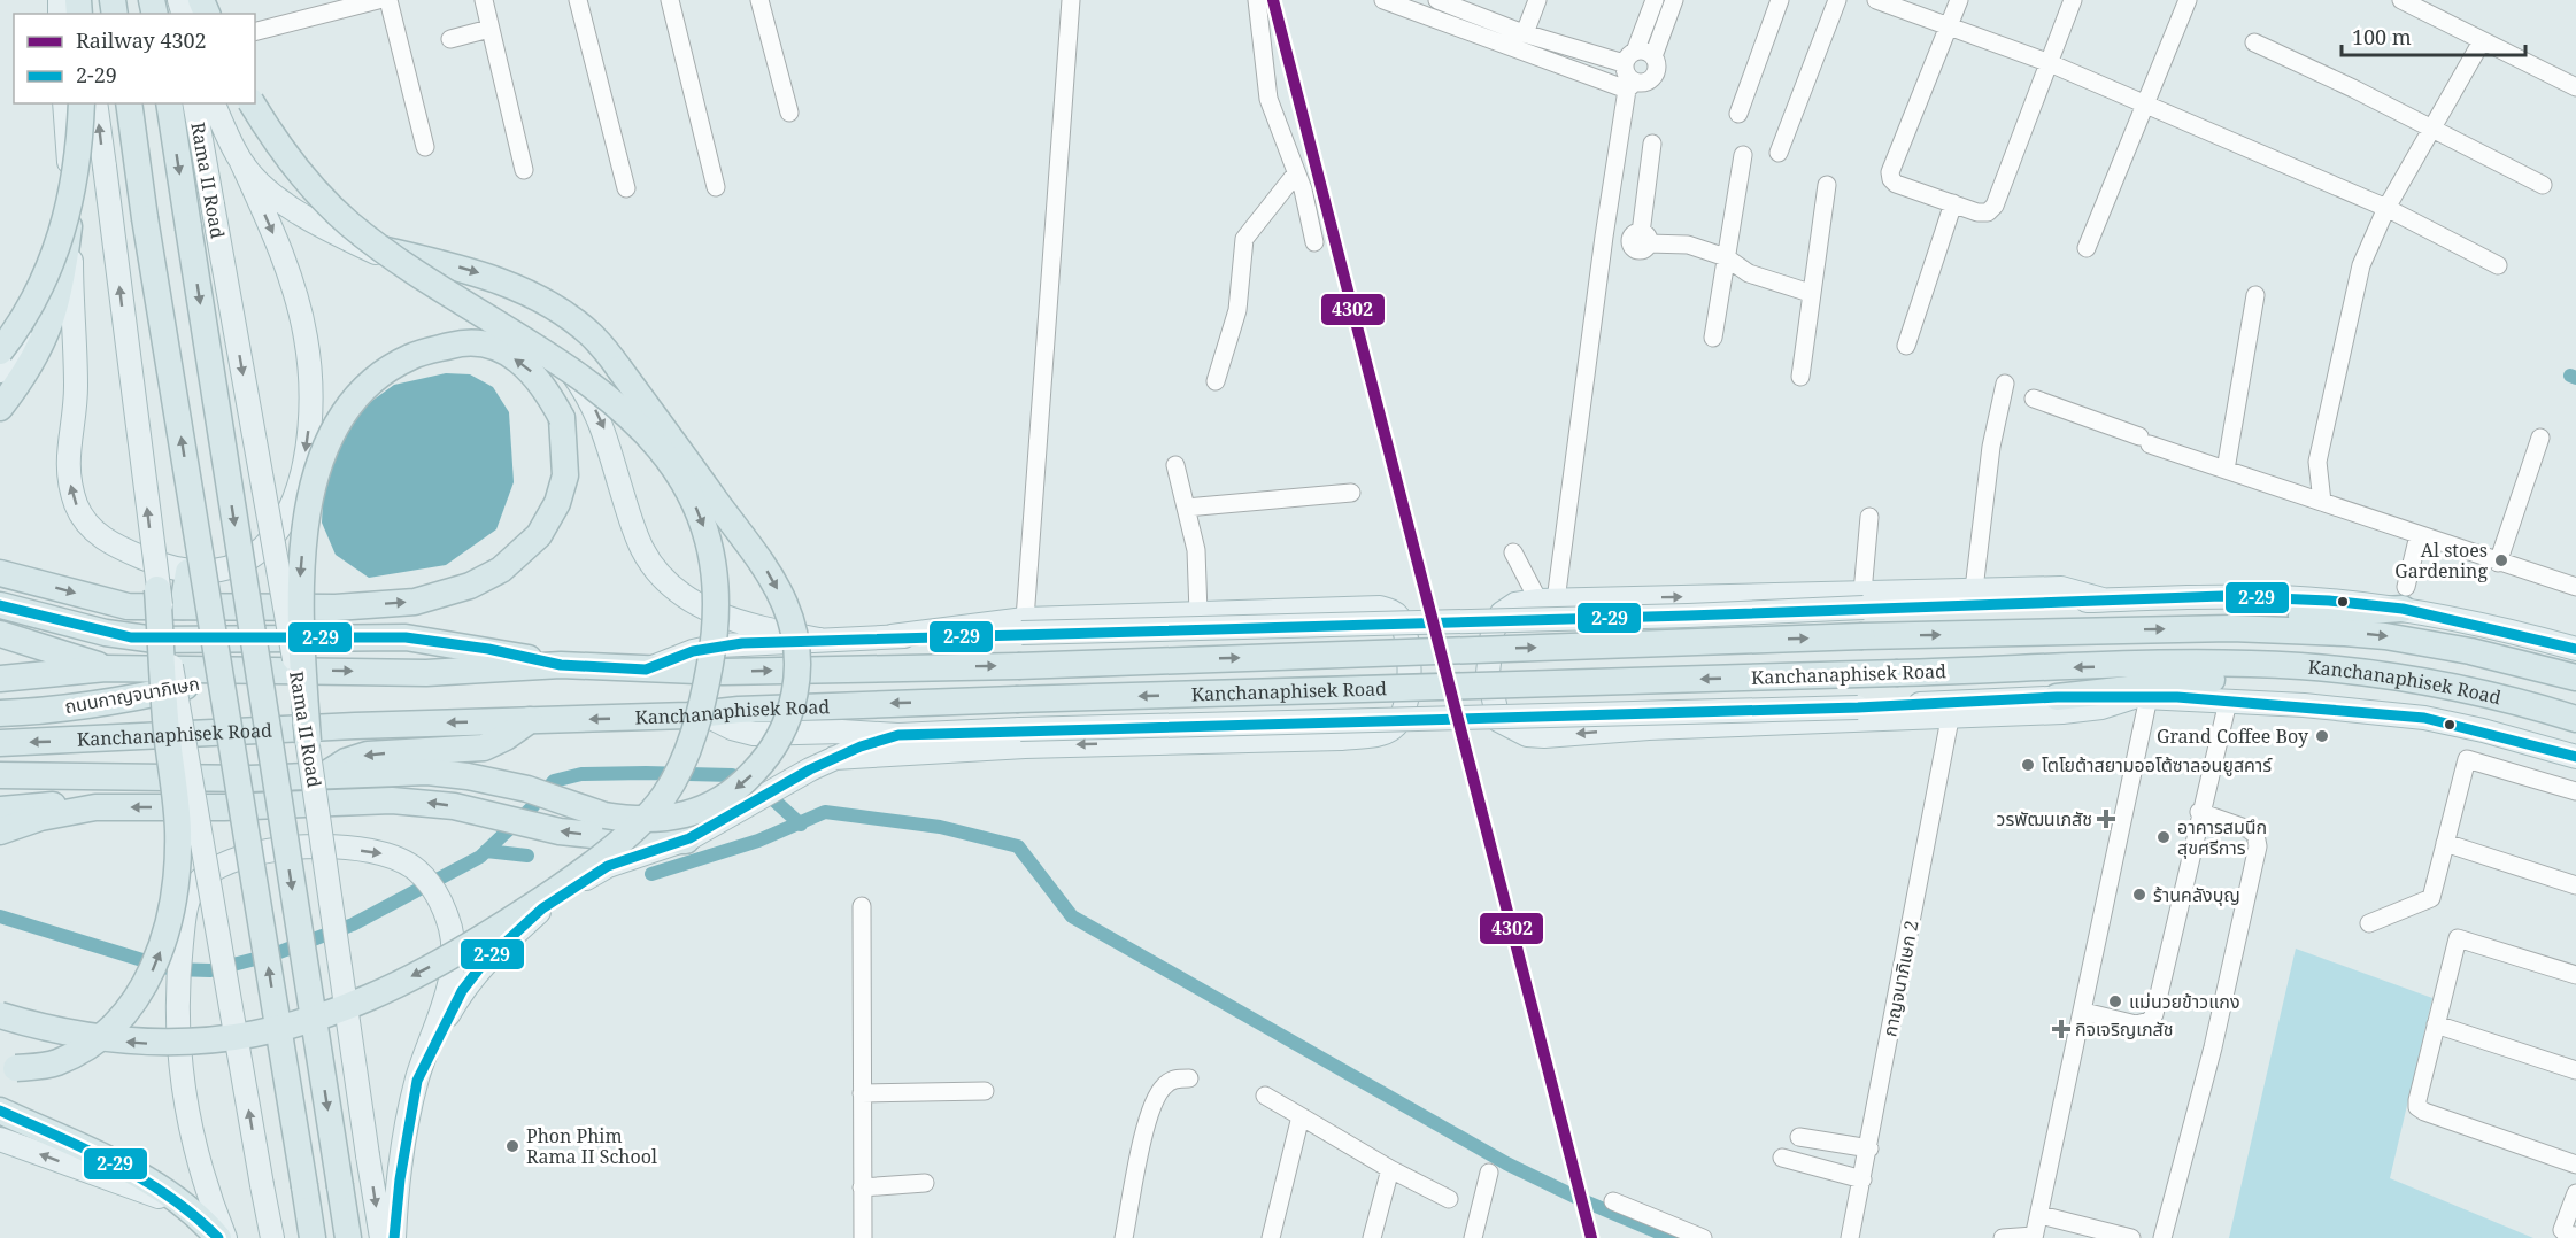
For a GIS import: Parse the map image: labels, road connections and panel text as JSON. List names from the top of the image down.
{
  "streets": {
    "highway": ["Rama II Road", "Kanchanaphisek Road", "ถนนกาญจนาภิเษก"],
    "street": ["กาญจนาภิเษก 2"]
  },
  "crossings": [
    ["Kanchanaphisek Road", "ถนนกาญจนาภิเษก"]
  ],
  "places": {
    "other": [
      "Al stoes Gardening",
      "Grand Coffee Boy",
      "โตโยต้าสยามออโต้ซาลอนยูสคาร์",
      "อาคารสมนึก สุขศรีการ",
      "ร้านคลังบุญ",
      "แม่นวยข้าวแกง",
      "Phon Phim Rama II School"
    ],
    "health": ["วรพัฒนเภสัช", "กิจเจริญเภสัช"]
  },
  "lines": ["rail line 4302", "transit line 2-29"],
  "legend": ["Railway 4302", "2-29"],
  "scale_bar": "100 m"
}
